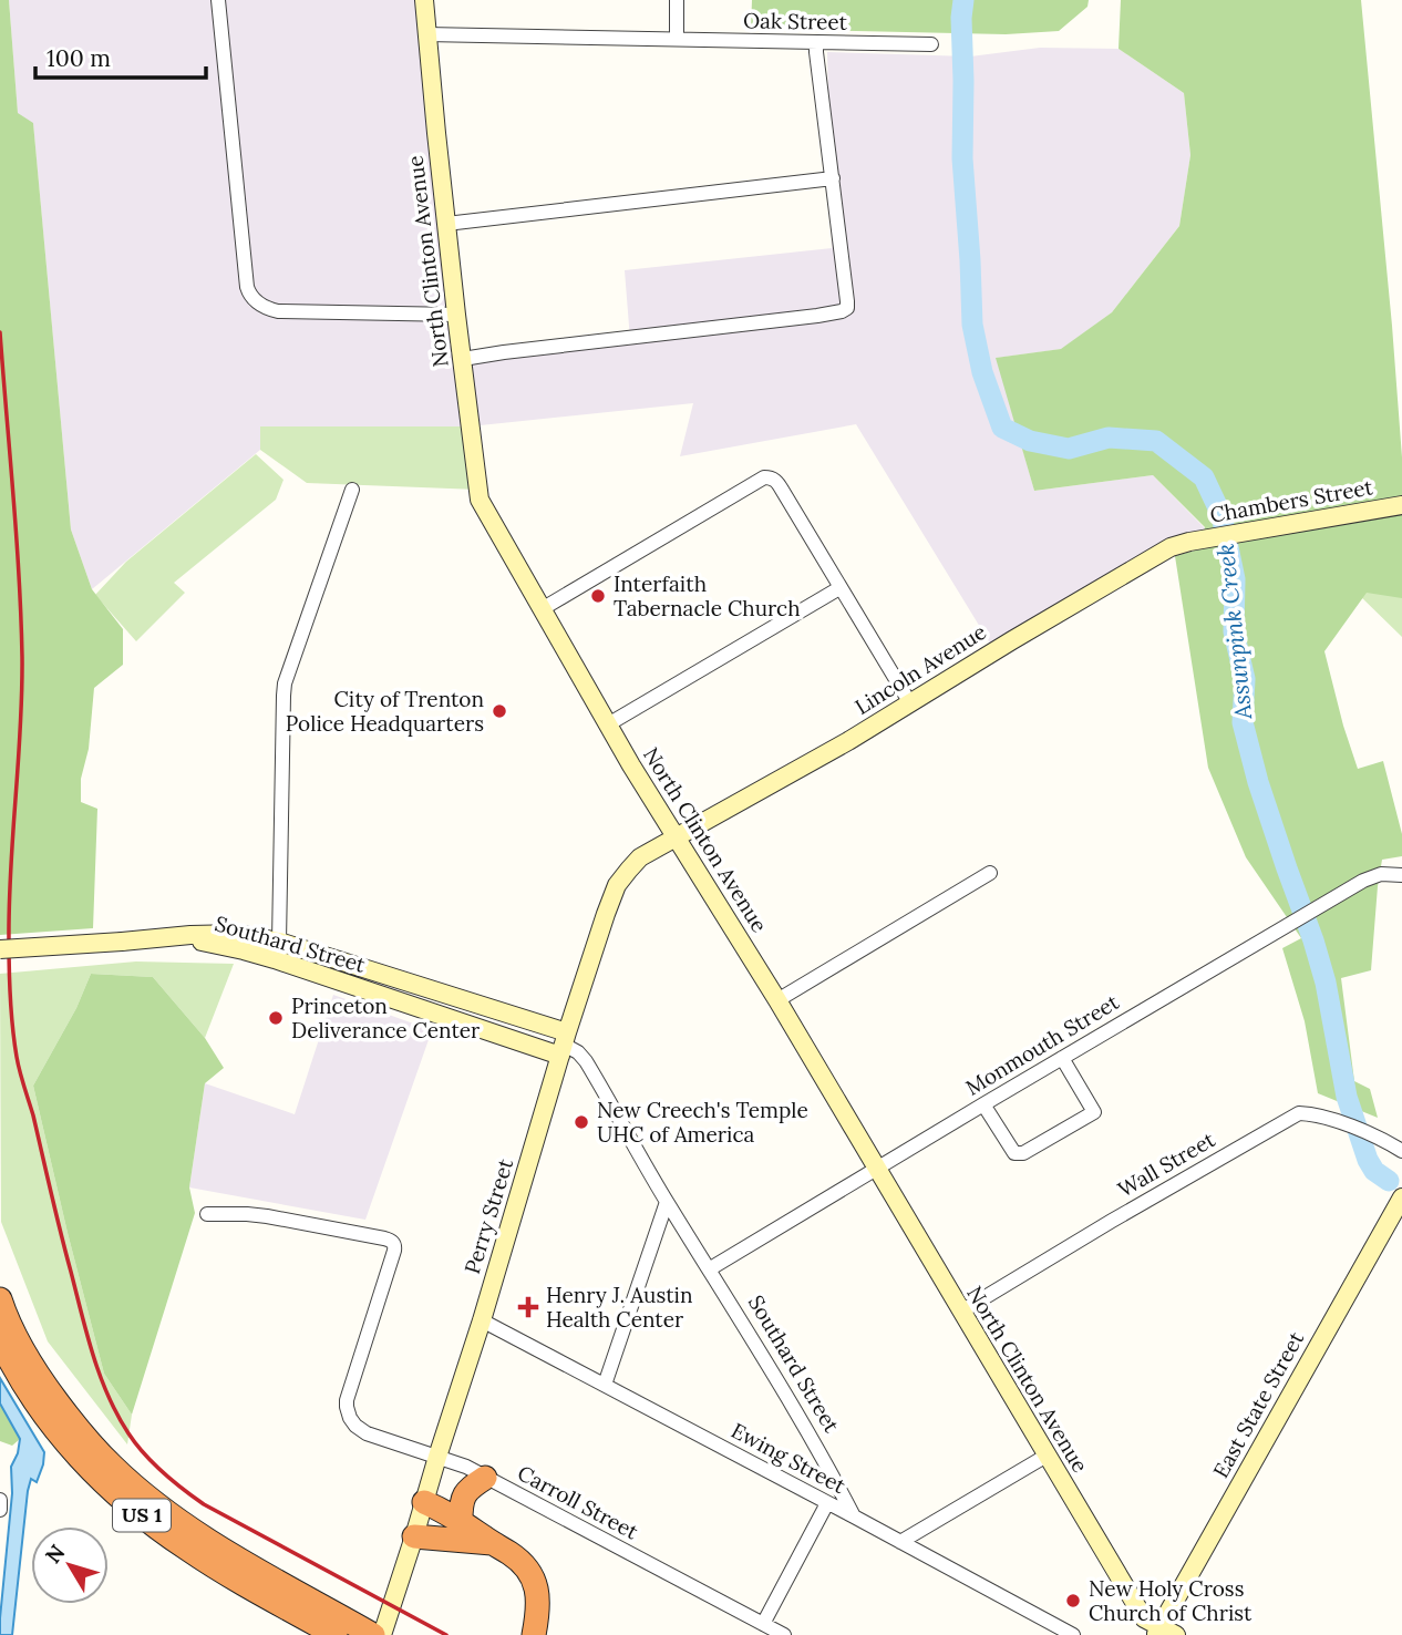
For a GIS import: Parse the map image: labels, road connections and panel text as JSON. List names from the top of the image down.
{
  "streets": {
    "highway": ["US 1"],
    "street": [
      "Oak Street",
      "North Clinton Avenue",
      "Chambers Street",
      "Lincoln Avenue",
      "Southard Street",
      "Monmouth Street",
      "Wall Street",
      "Perry Street",
      "East State Street",
      "Ewing Street",
      "Carroll Street"
    ]
  },
  "crossings": [
    ["Oak Street", "North Clinton Avenue"],
    ["North Clinton Avenue", "Lincoln Avenue"],
    ["North Clinton Avenue", "Monmouth Street"],
    ["North Clinton Avenue", "Wall Street"],
    ["North Clinton Avenue", "Perry Street"],
    ["North Clinton Avenue", "East State Street"],
    ["Chambers Street", "Lincoln Avenue"],
    ["Lincoln Avenue", "Perry Street"],
    ["Southard Street", "Monmouth Street"],
    ["Southard Street", "Perry Street"],
    ["Southard Street", "Ewing Street"],
    ["Perry Street", "Ewing Street"],
    ["Perry Street", "Carroll Street"],
    ["Perry Street", "US 1"]
  ],
  "water": ["Assunpink Creek"],
  "places": {
    "other": [
      "Interfaith Tabernacle Church",
      "City of Trenton Police Headquarters",
      "Princeton Deliverance Center",
      "New Creech's Temple UHC of America",
      "New Holy Cross Church of Christ"
    ],
    "health": ["Henry J. Austin Health Center"]
  },
  "scale_bar": "100 m",
  "north": "top left"
}
